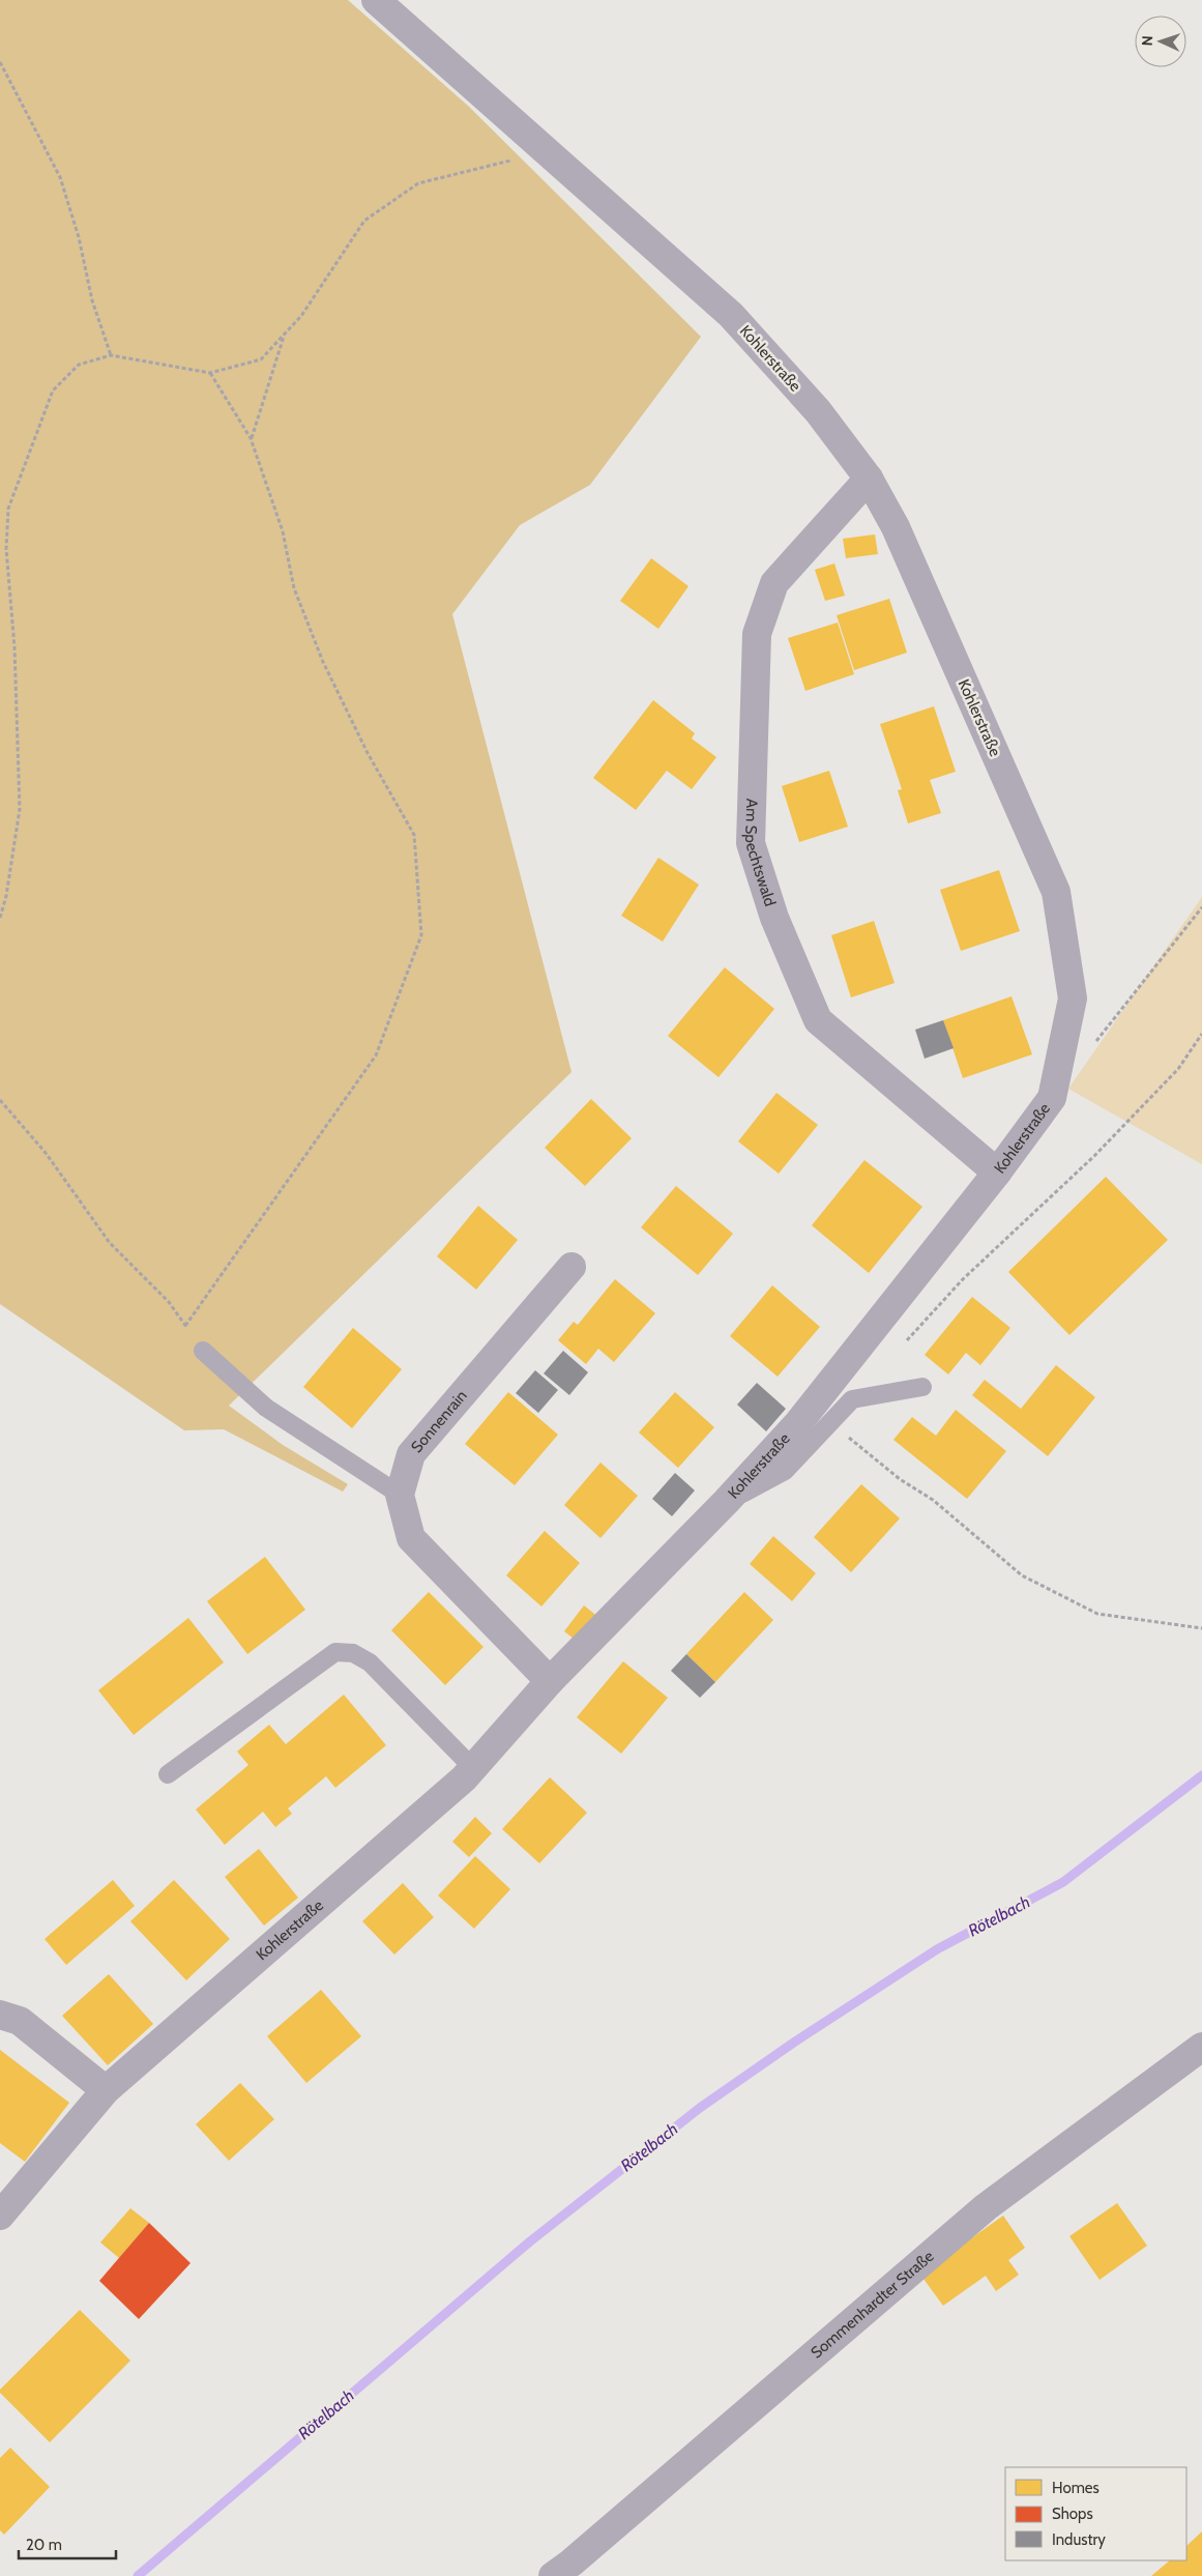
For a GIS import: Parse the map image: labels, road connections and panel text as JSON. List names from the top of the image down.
{
  "streets": {
    "street": [
      "Kohlerstraße",
      "Am Spechtswald",
      "Sonnenrain",
      "Sommenhardter Straße"
    ]
  },
  "crossings": [
    ["Kohlerstraße", "Am Spechtswald"]
  ],
  "water": ["Rötelbach"],
  "legend": ["Homes", "Shops", "Industry"],
  "scale_bar": "20 m",
  "north": "left"
}
